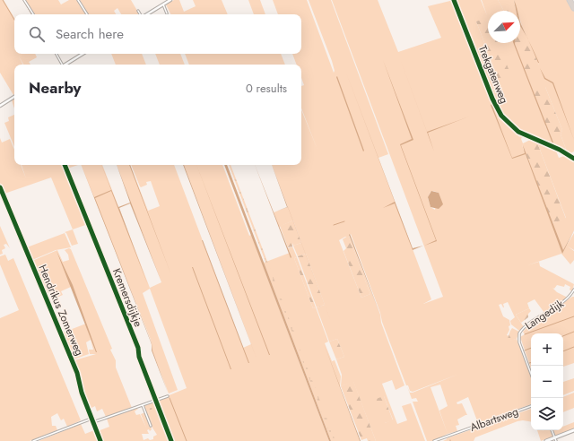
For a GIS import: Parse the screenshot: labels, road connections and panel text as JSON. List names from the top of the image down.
{
  "streets": {
    "street": [
      "Trekgatenweg",
      "Hendrikus Zomerweg",
      "Langedijk",
      "Albartsweg"
    ],
    "cycle path": ["Kremersdijkje"]
  },
  "north": "top right",
  "page": {
    "search": "Search here",
    "heading": ["Nearby", "0 results"],
    "map_buttons": ["+", "−"]
  }
}
